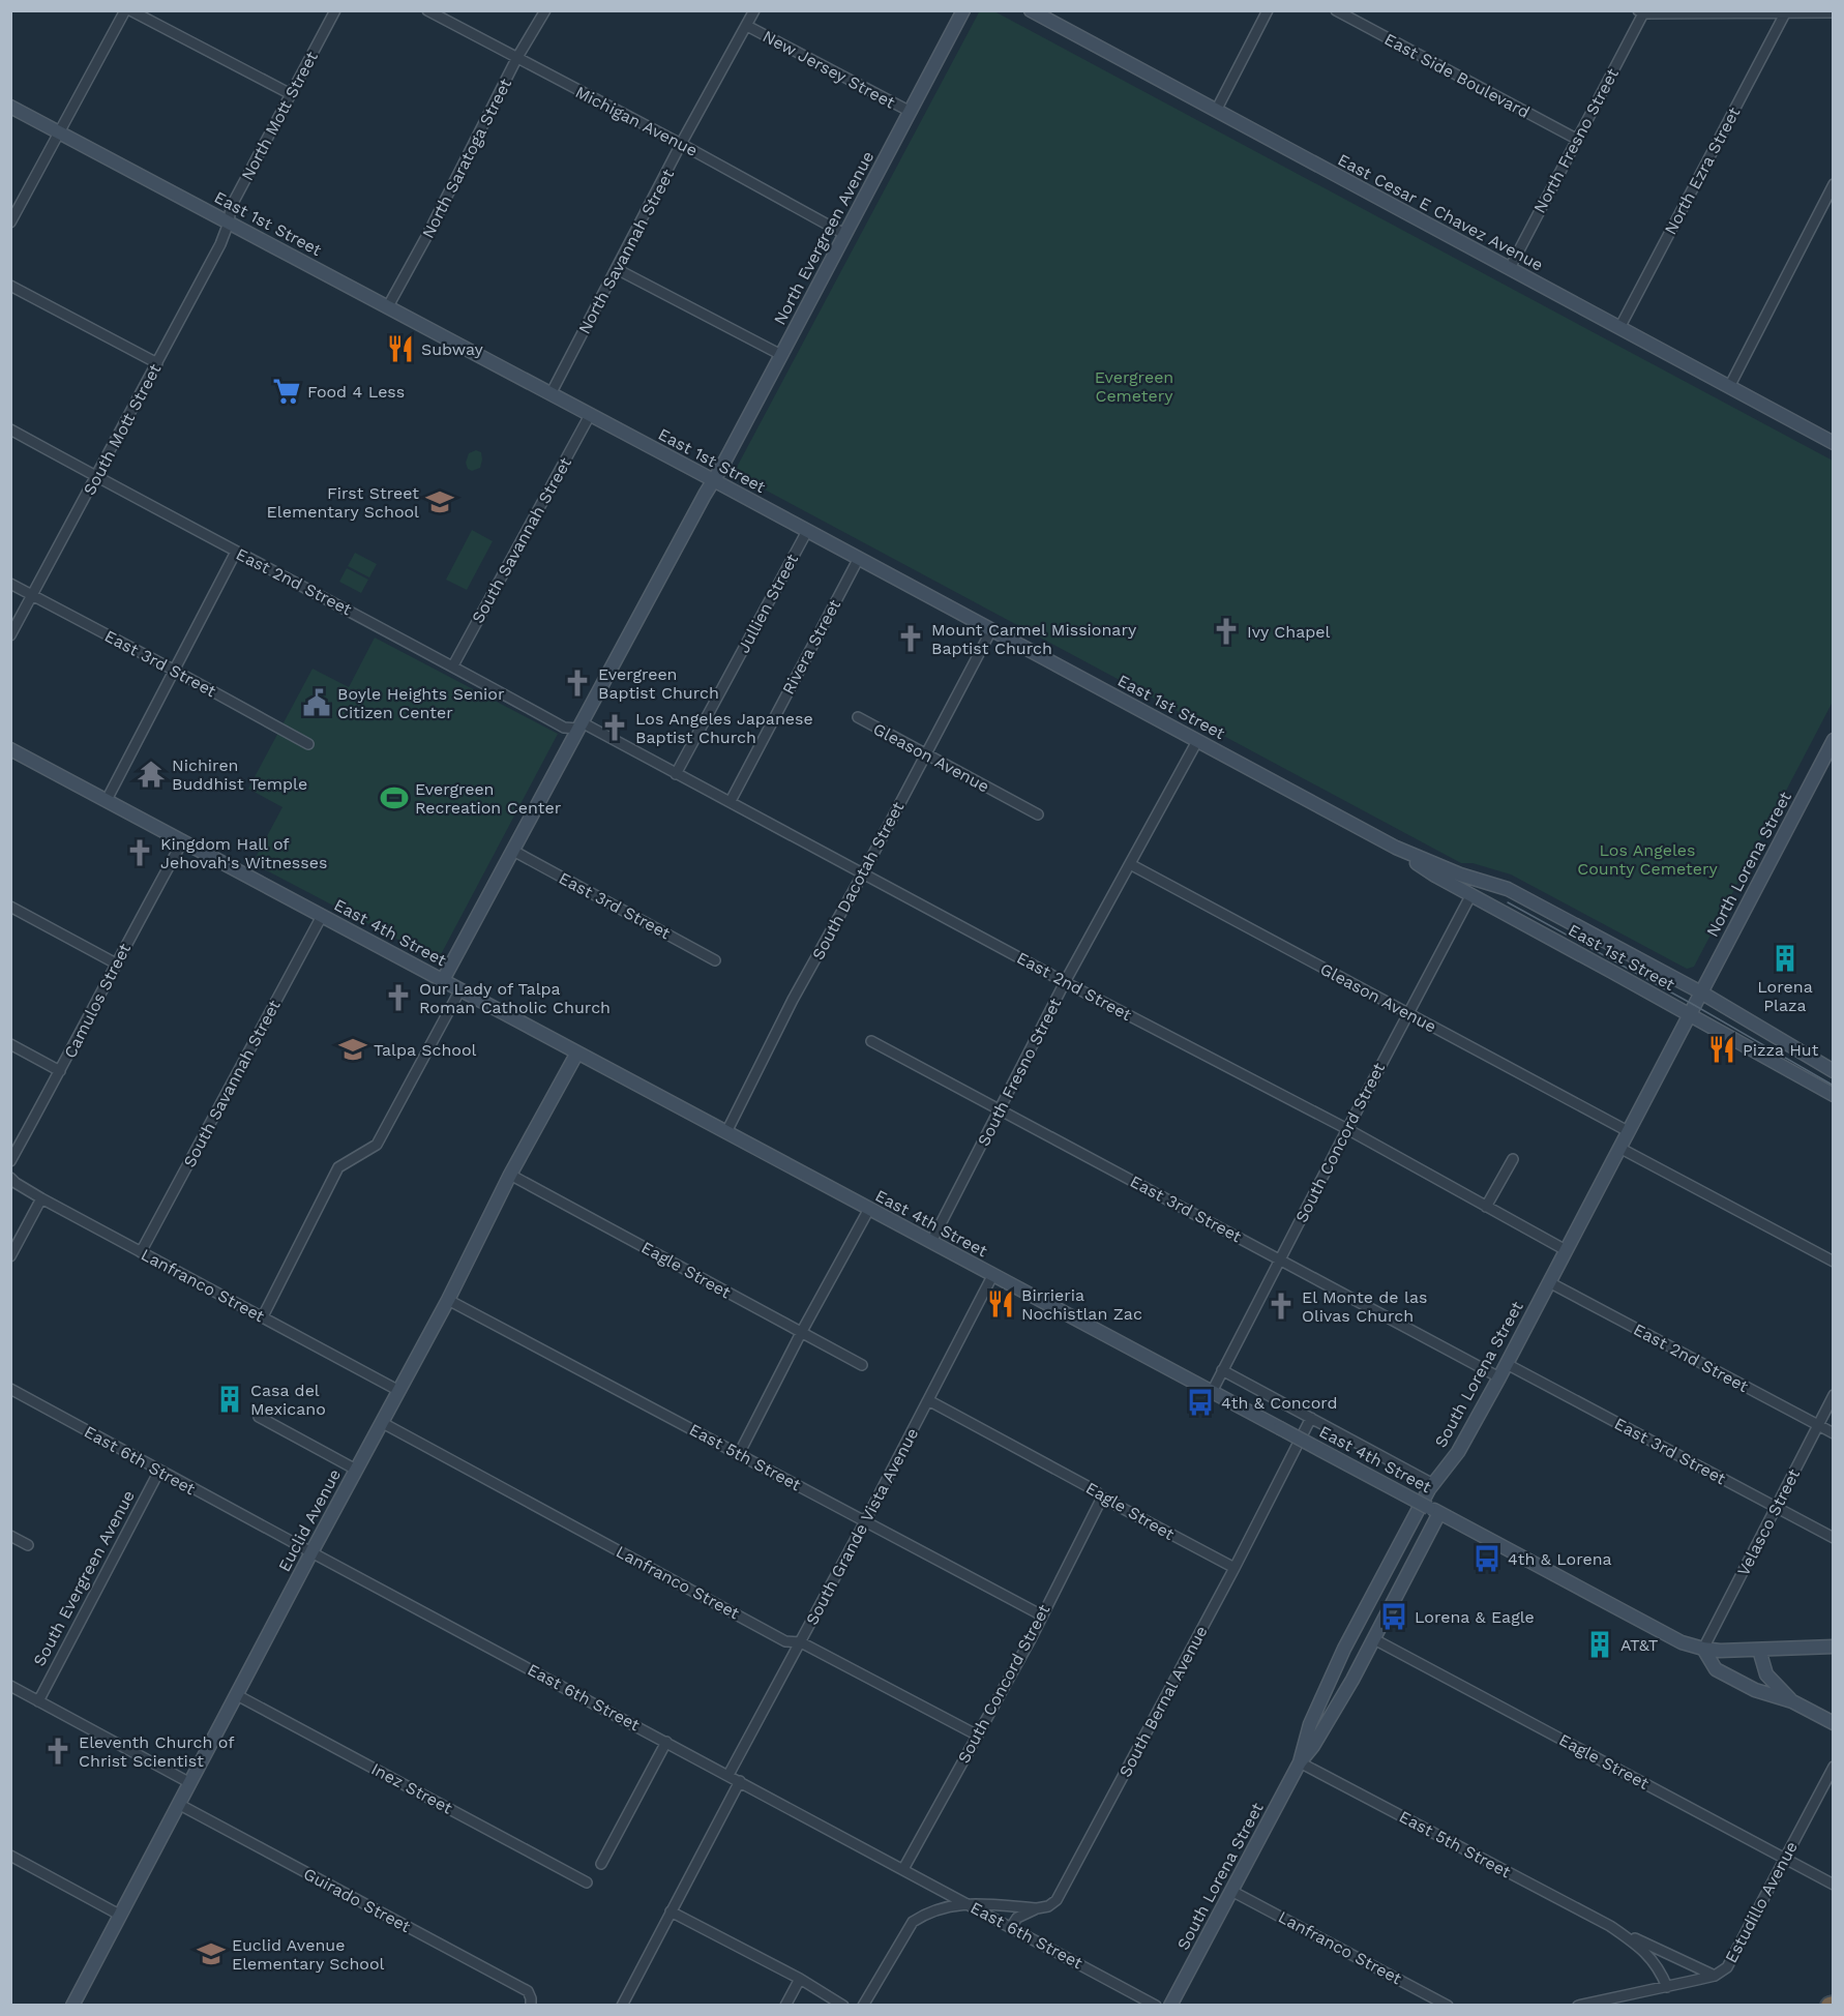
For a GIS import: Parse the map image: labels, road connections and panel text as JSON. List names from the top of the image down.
{
  "streets": {
    "street": [
      "New Jersey Street",
      "East Side Boulevard",
      "North Mott Street",
      "Michigan Avenue",
      "North Fresno Street",
      "North Saratoga Street",
      "North Ezra Street",
      "East Cesar E Chavez Avenue",
      "East 1st Street",
      "North Evergreen Avenue",
      "North Savannah Street",
      "South Mott Street",
      "South Savannah Street",
      "East 2nd Street",
      "Jullien Street",
      "Rivera Street",
      "East 3rd Street",
      "Gleason Avenue",
      "North Lorena Street",
      "South Dacotah Street",
      "East 4th Street",
      "Camulos Street",
      "South Fresno Street",
      "South Concord Street",
      "Eagle Street",
      "Lanfranco Street",
      "South Lorena Street",
      "East 5th Street",
      "East 6th Street",
      "Euclid Avenue",
      "Velasco Street",
      "South Grande Vista Avenue",
      "South Evergreen Avenue",
      "South Bernal Avenue",
      "Inez Street",
      "Guirado Street",
      "Estudillo Avenue"
    ]
  },
  "crossings": [
    ["New Jersey Street", "North Evergreen Avenue"],
    ["New Jersey Street", "North Savannah Street"],
    ["East Side Boulevard", "North Fresno Street"],
    ["North Mott Street", "East 1st Street"],
    ["North Mott Street", "South Mott Street"],
    ["Michigan Avenue", "North Saratoga Street"],
    ["Michigan Avenue", "North Evergreen Avenue"],
    ["Michigan Avenue", "North Savannah Street"],
    ["North Fresno Street", "East Cesar E Chavez Avenue"],
    ["North Saratoga Street", "East 1st Street"],
    ["North Ezra Street", "East Cesar E Chavez Avenue"],
    ["East 1st Street", "North Evergreen Avenue"],
    ["East 1st Street", "North Savannah Street"],
    ["East 1st Street", "South Mott Street"],
    ["East 1st Street", "South Savannah Street"],
    ["East 1st Street", "Jullien Street"],
    ["East 1st Street", "Rivera Street"],
    ["East 1st Street", "North Lorena Street"],
    ["East 1st Street", "South Dacotah Street"],
    ["East 1st Street", "South Fresno Street"],
    ["East 1st Street", "South Concord Street"],
    ["East 1st Street", "South Lorena Street"],
    ["South Mott Street", "East 2nd Street"],
    ["South Mott Street", "East 3rd Street"],
    ["South Savannah Street", "East 2nd Street"],
    ["South Savannah Street", "East 4th Street"],
    ["South Savannah Street", "Lanfranco Street"],
    ["East 2nd Street", "Jullien Street"],
    ["East 2nd Street", "Rivera Street"],
    ["East 2nd Street", "South Dacotah Street"],
    ["East 2nd Street", "South Fresno Street"],
    ["East 2nd Street", "South Concord Street"],
    ["East 2nd Street", "South Lorena Street"],
    ["East 2nd Street", "Velasco Street"],
    ["East 3rd Street", "South Fresno Street"],
    ["East 3rd Street", "South Concord Street"],
    ["East 3rd Street", "South Lorena Street"],
    ["East 3rd Street", "Velasco Street"],
    ["Gleason Avenue", "South Dacotah Street"],
    ["Gleason Avenue", "South Fresno Street"],
    ["Gleason Avenue", "South Concord Street"],
    ["Gleason Avenue", "South Lorena Street"],
    ["North Lorena Street", "South Lorena Street"],
    ["South Dacotah Street", "East 4th Street"],
    ["East 4th Street", "Camulos Street"],
    ["East 4th Street", "South Fresno Street"],
    ["East 4th Street", "South Concord Street"],
    ["East 4th Street", "South Lorena Street"],
    ["East 4th Street", "Euclid Avenue"],
    ["East 4th Street", "Velasco Street"],
    ["East 4th Street", "South Grande Vista Avenue"],
    ["East 4th Street", "South Bernal Avenue"],
    ["South Concord Street", "Eagle Street"],
    ["South Concord Street", "Lanfranco Street"],
    ["South Concord Street", "East 5th Street"],
    ["South Concord Street", "East 6th Street"],
    ["Eagle Street", "South Lorena Street"],
    ["Eagle Street", "Euclid Avenue"],
    ["Eagle Street", "South Grande Vista Avenue"],
    ["Eagle Street", "South Bernal Avenue"],
    ["Eagle Street", "Estudillo Avenue"],
    ["Lanfranco Street", "South Lorena Street"],
    ["Lanfranco Street", "Euclid Avenue"],
    ["Lanfranco Street", "South Grande Vista Avenue"],
    ["South Lorena Street", "East 5th Street"],
    ["East 5th Street", "Euclid Avenue"],
    ["East 5th Street", "South Grande Vista Avenue"],
    ["East 5th Street", "Estudillo Avenue"],
    ["East 6th Street", "Euclid Avenue"],
    ["East 6th Street", "South Grande Vista Avenue"],
    ["East 6th Street", "South Evergreen Avenue"],
    ["East 6th Street", "South Bernal Avenue"],
    ["Euclid Avenue", "Inez Street"],
    ["Euclid Avenue", "Guirado Street"]
  ],
  "parks": ["Evergreen Cemetery", "Los Angeles County Cemetery"],
  "places": {
    "restaurant": ["Subway", "Pizza Hut", "Birrieria Nochistlan Zac"],
    "supermarket": ["Food 4 Less"],
    "school or university": ["First Street Elementary School", "Talpa School", "Euclid Avenue Elementary School"],
    "church": [
      "Ivy Chapel",
      "Mount Carmel Missionary Baptist Church",
      "Evergreen Baptist Church",
      "Los Angeles Japanese Baptist Church",
      "Kingdom Hall of Jehovah's Witnesses",
      "Our Lady of Talpa Roman Catholic Church",
      "El Monte de las Olivas Church",
      "Eleventh Church of Christ Scientist"
    ],
    "public building": ["Boyle Heights Senior Citizen Center"],
    "temple": ["Nichiren Buddhist Temple"],
    "sports": ["Evergreen Recreation Center"],
    "building": ["Lorena Plaza", "Casa del Mexicano", "AT&T"],
    "bus stop": ["4th & Concord", "4th & Lorena", "Lorena & Eagle"]
  }
}
